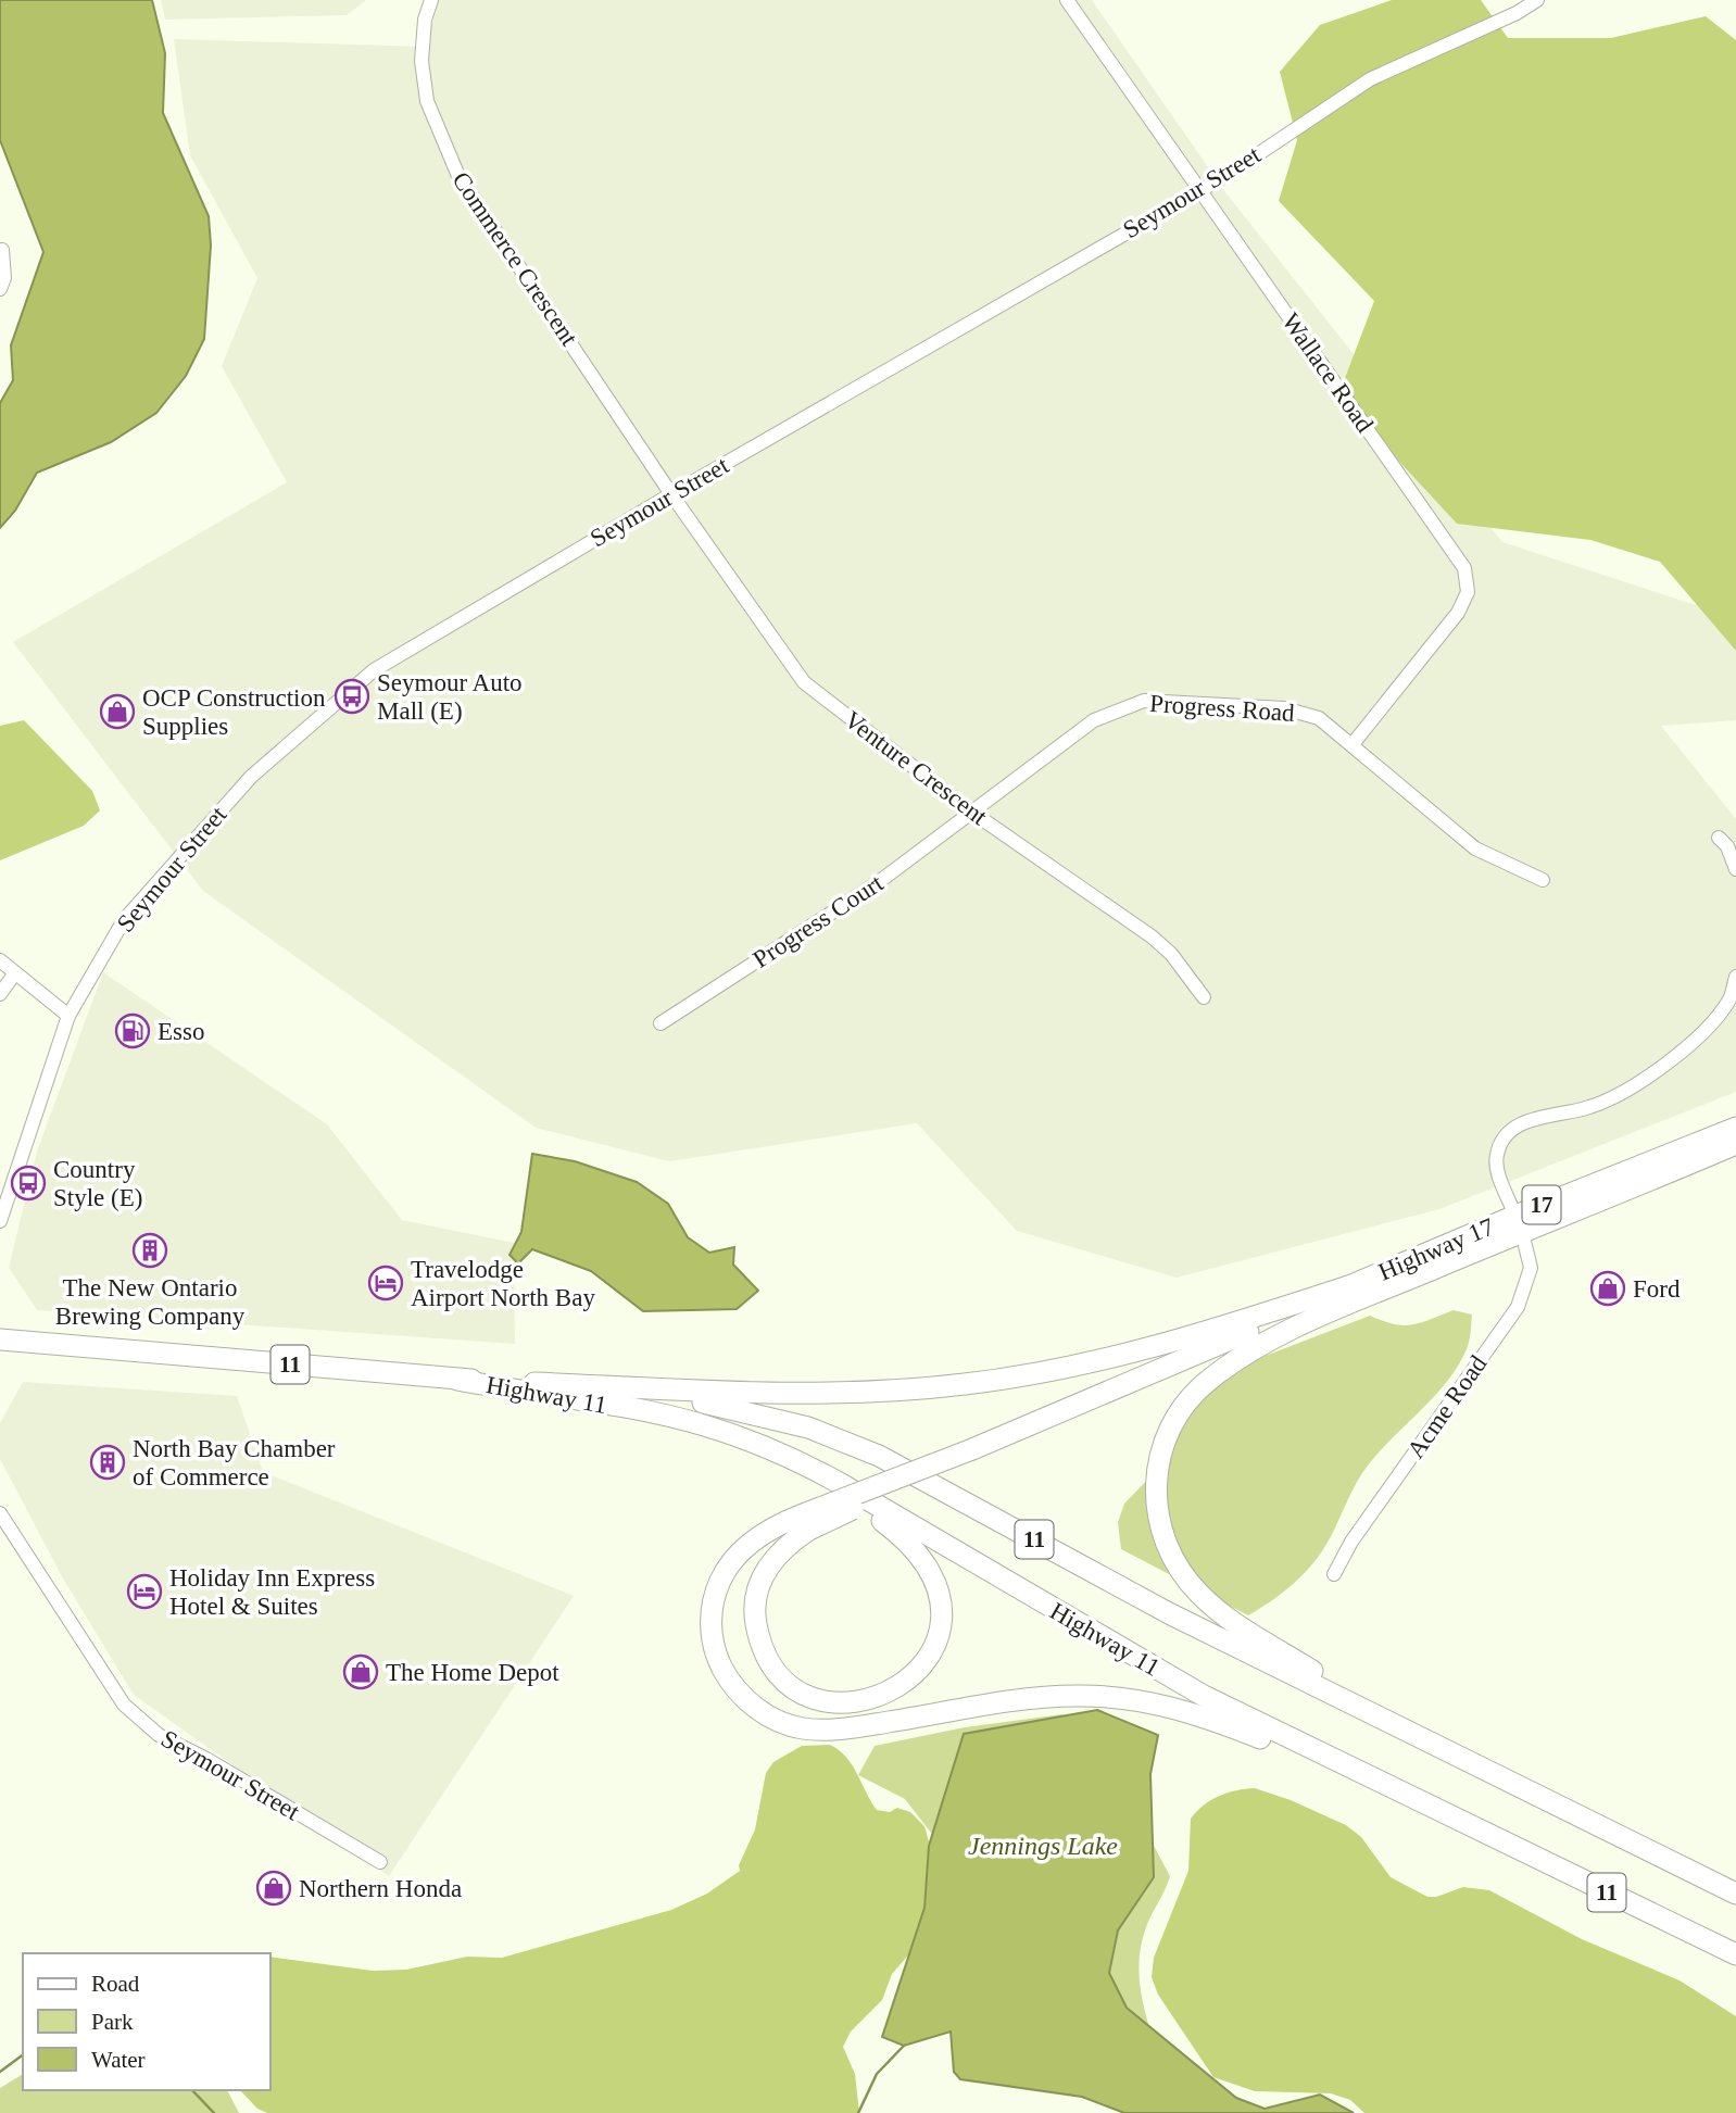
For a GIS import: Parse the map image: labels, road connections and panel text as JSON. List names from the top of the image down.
{
  "streets": {
    "highway": [
      "17",
      "Highway 17",
      "11",
      "Highway 11"
    ],
    "street": [
      "Seymour Street",
      "Commerce Crescent",
      "Wallace Road",
      "Progress Road",
      "Venture Crescent",
      "Progress Court",
      "Acme Road"
    ]
  },
  "crossings": [
    ["Seymour Street", "Commerce Crescent"],
    ["Seymour Street", "Wallace Road"],
    ["Seymour Street", "Venture Crescent"],
    ["Commerce Crescent", "Venture Crescent"],
    ["Wallace Road", "Progress Road"],
    ["Progress Road", "Venture Crescent"],
    ["Progress Road", "Progress Court"],
    ["Venture Crescent", "Progress Court"],
    ["Highway 17", "Acme Road"],
    ["11", "Highway 11"]
  ],
  "water": ["Jennings Lake"],
  "places": {
    "bus stop": ["Seymour Auto Mall (E)", "Country Style (E)"],
    "shop": [
      "OCP Construction Supplies",
      "Ford",
      "The Home Depot",
      "Northern Honda"
    ],
    "fuel station": ["Esso"],
    "building": ["The New Ontario Brewing Company", "North Bay Chamber of Commerce"],
    "hotel": ["Travelodge Airport North Bay", "Holiday Inn Express Hotel & Suites"]
  },
  "legend": ["Road", "Park", "Water"]
}
